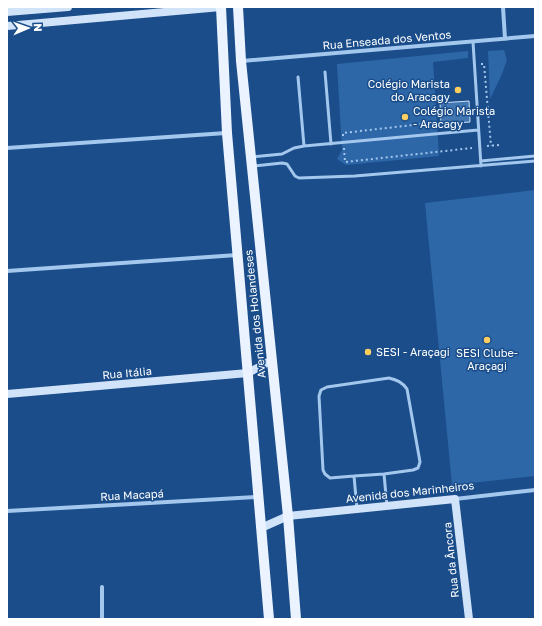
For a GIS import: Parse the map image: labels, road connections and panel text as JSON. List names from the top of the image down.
{
  "streets": {
    "main road": ["Avenida dos Holandeses"],
    "street": [
      "Rua Enseada dos Ventos",
      "Rua Itália",
      "Avenida dos Marinheiros",
      "Rua Macapá",
      "Rua da Âncora"
    ]
  },
  "crossings": [
    ["Rua Enseada dos Ventos", "Avenida dos Holandeses"],
    ["Avenida dos Holandeses", "Rua Itália"],
    ["Avenida dos Holandeses", "Avenida dos Marinheiros"],
    ["Avenida dos Holandeses", "Rua Macapá"],
    ["Avenida dos Marinheiros", "Rua da Âncora"]
  ],
  "places": [
    "Colégio Marista do Aracagy",
    "Colégio Marista - Aracagy",
    "SESI Clube- Araçagi",
    "SESI - Araçagi"
  ],
  "north": "right"
}
